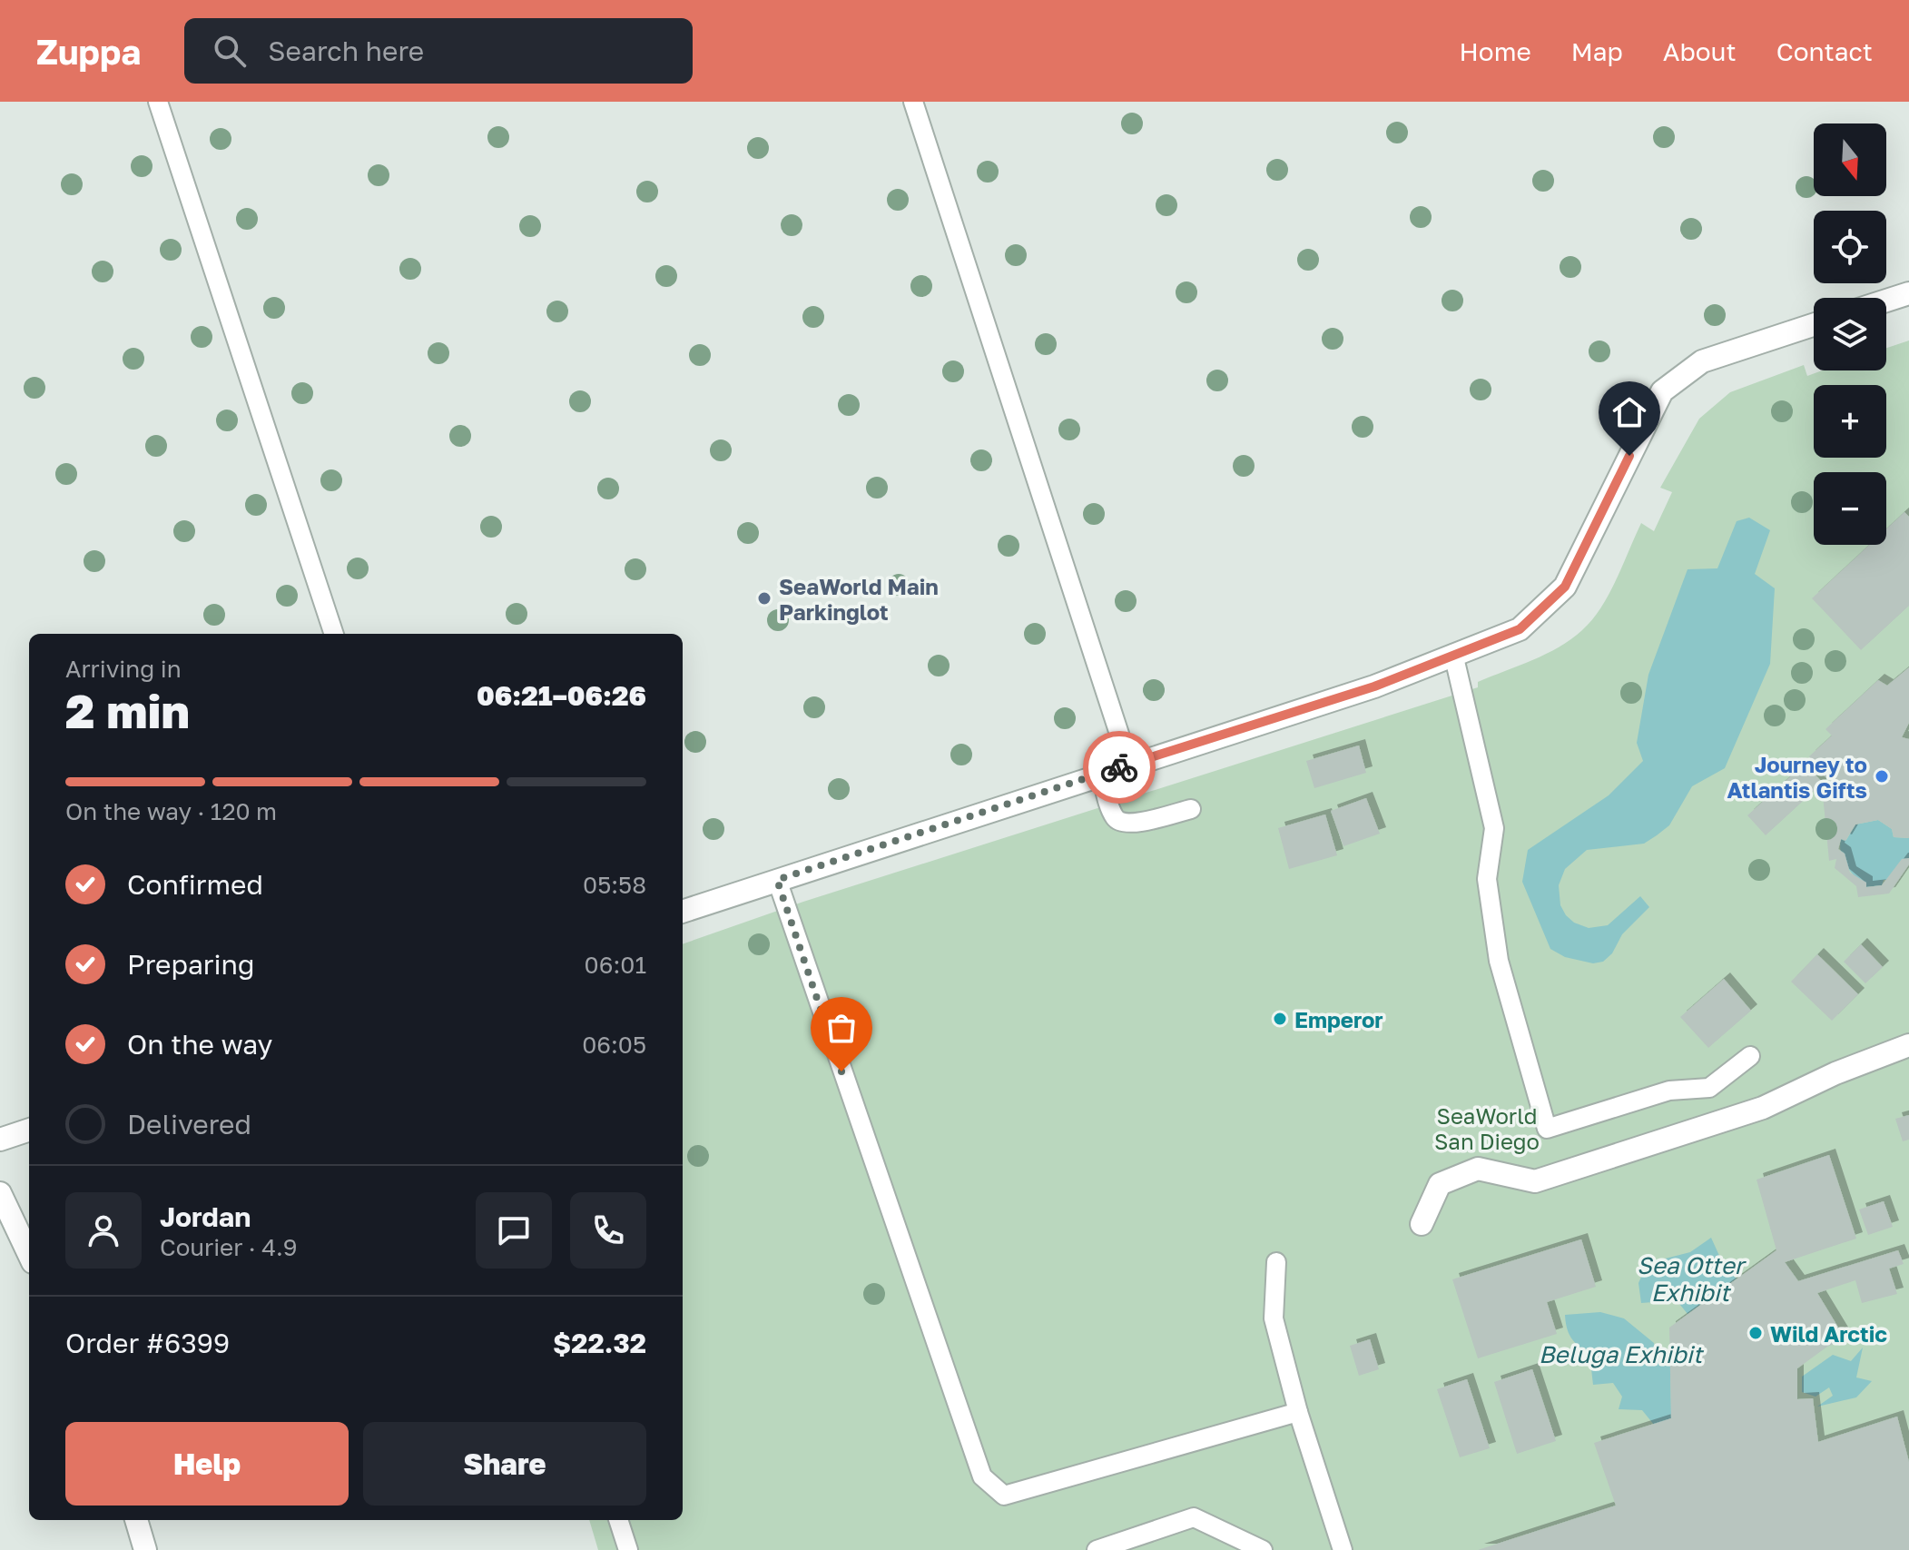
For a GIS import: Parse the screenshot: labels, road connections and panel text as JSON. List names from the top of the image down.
{
  "water": ["Sea Otter Exhibit", "Beluga Exhibit"],
  "parks": ["SeaWorld San Diego"],
  "places": [
    "SeaWorld Main Parkinglot",
    "Journey to Atlantis Gifts",
    "Emperor",
    "Wild Arctic"
  ],
  "north": "bottom",
  "page": {
    "header": "Zuppa",
    "search": "Search here",
    "nav": [
      "Home",
      "Map",
      "About",
      "Contact"
    ],
    "map_buttons": ["+", "−"],
    "heading": ["2 min", "Arriving in", "06:21–06:26"],
    "panel": [
      "Jordan",
      "Courier · 4.9",
      "Order #6399",
      "$22.32"
    ],
    "bar": "On the way · 120 m",
    "list": [
      ["Confirmed", "05:58"],
      ["Preparing", "06:01"],
      ["On the way", "06:05"],
      "Delivered"
    ],
    "buttons": ["Help", "Share"]
  }
}
